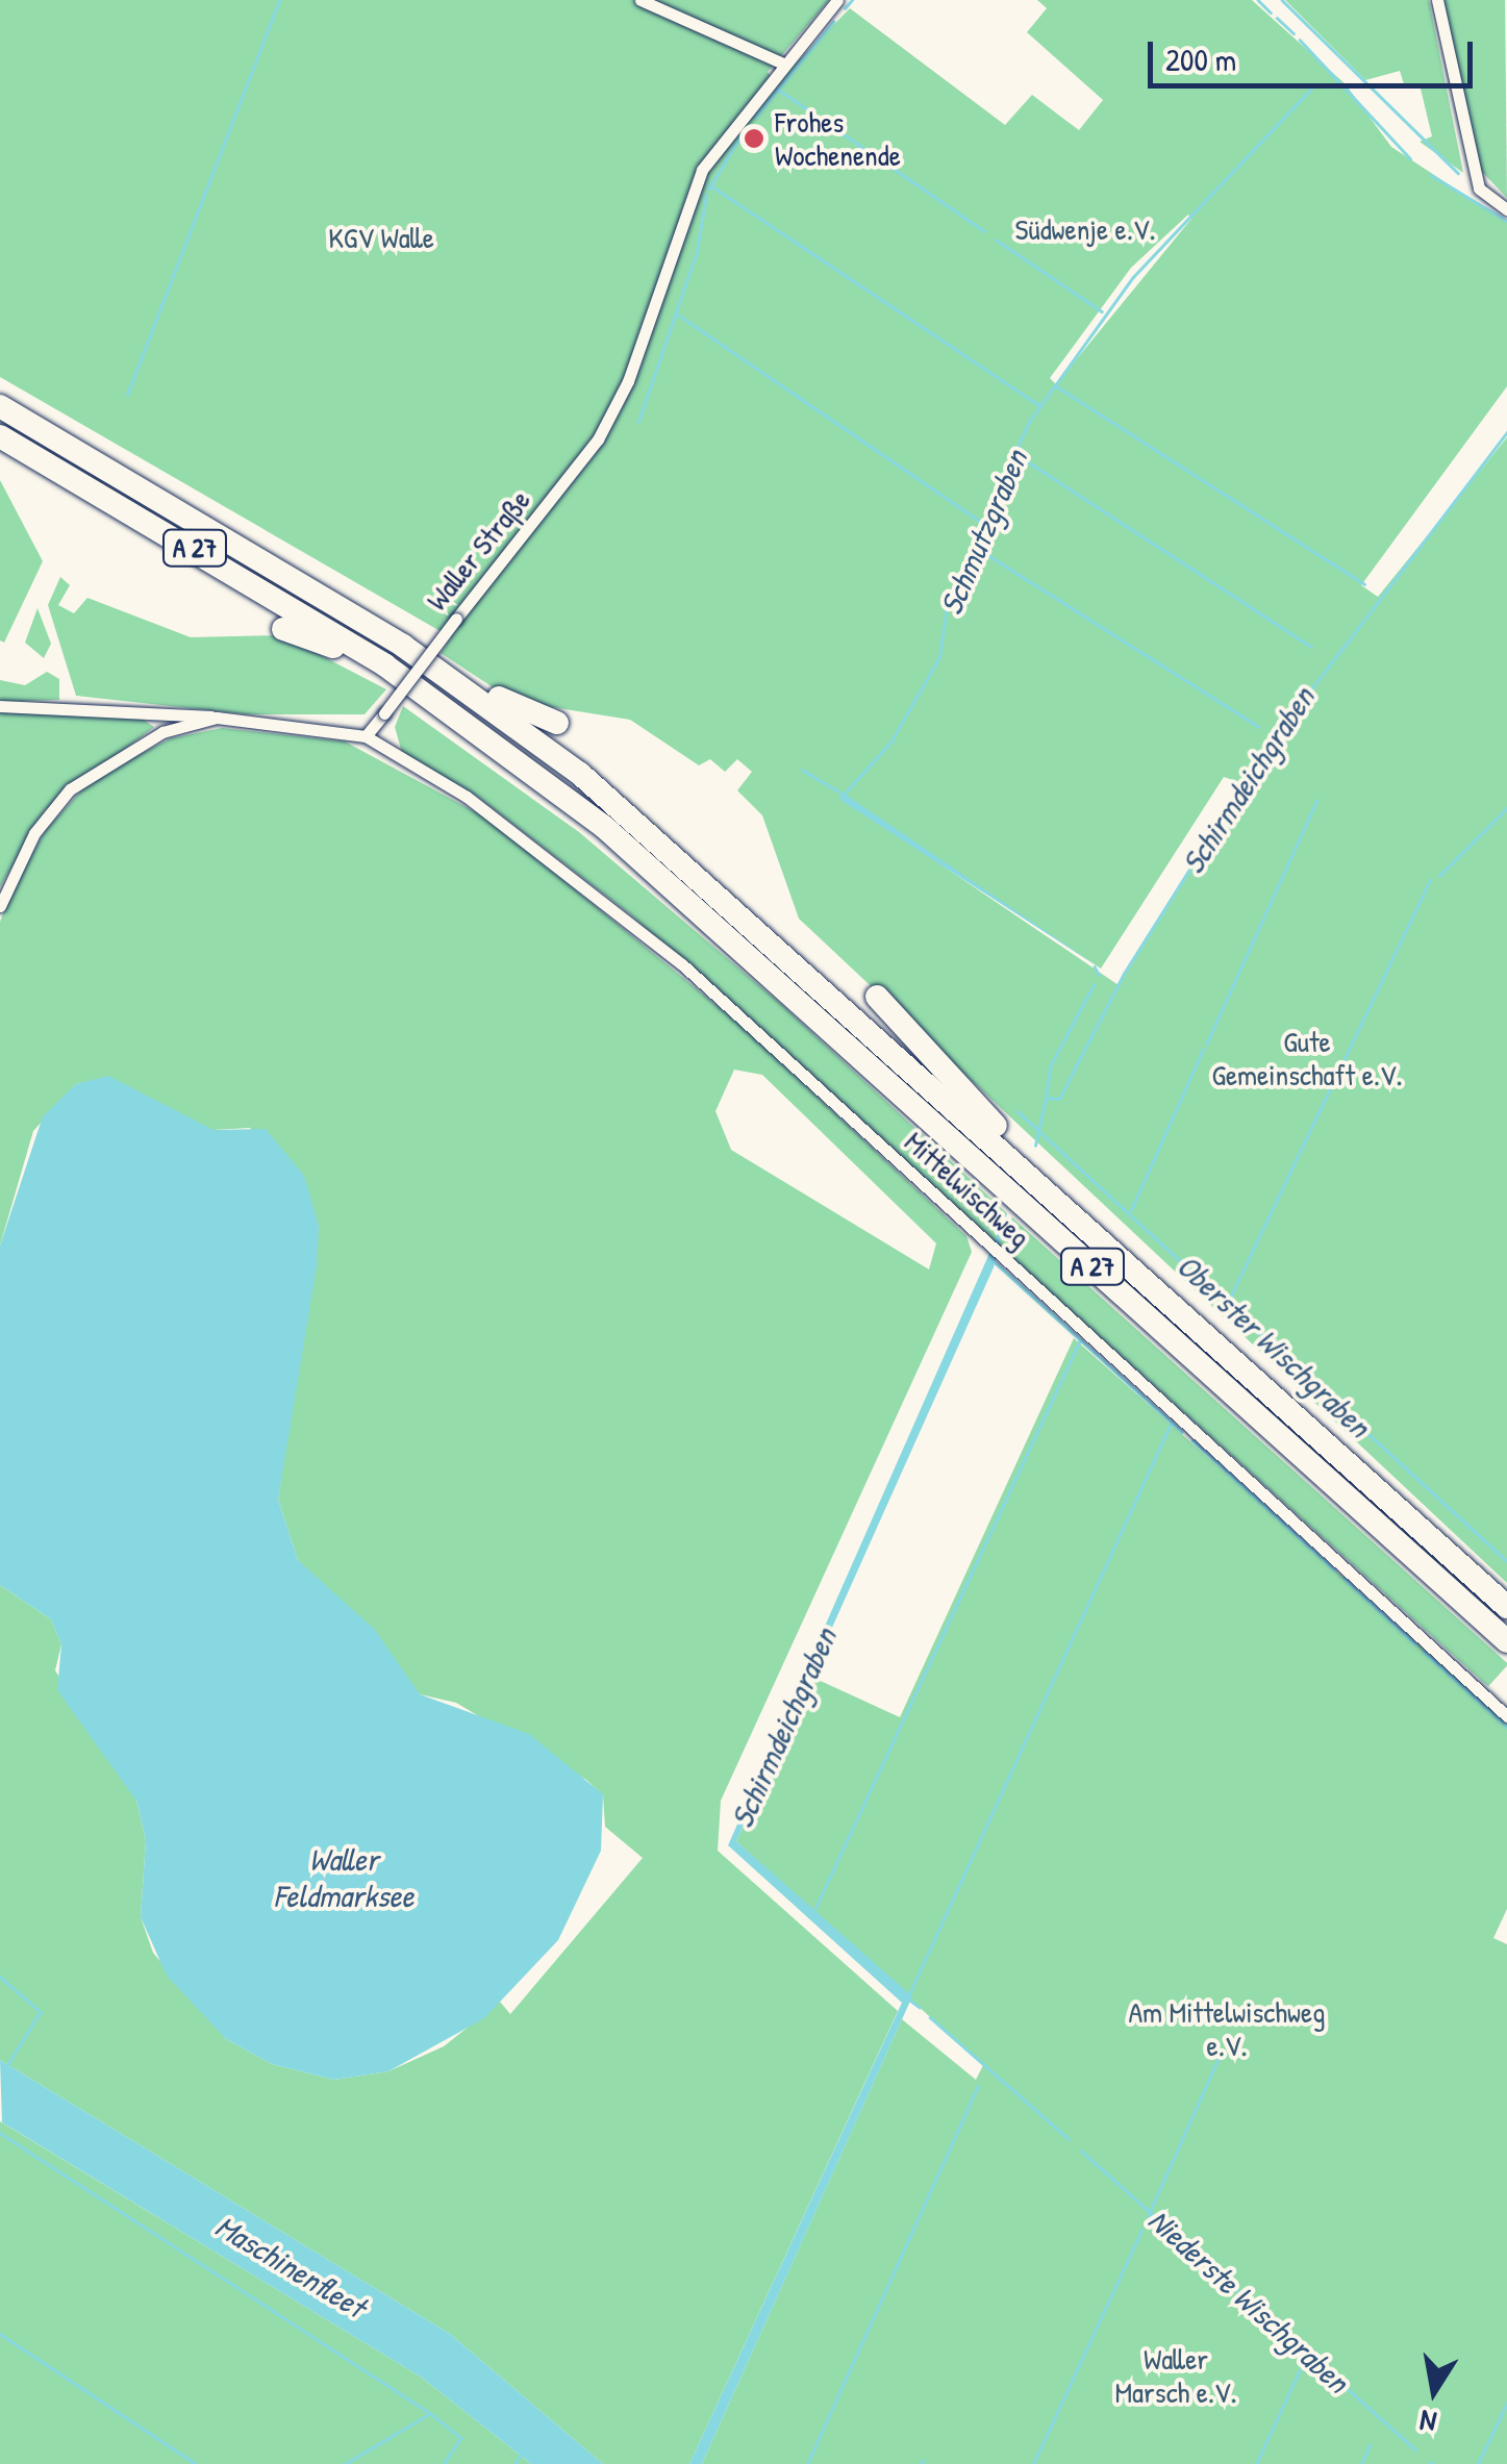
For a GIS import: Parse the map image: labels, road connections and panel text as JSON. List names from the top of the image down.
{
  "streets": {
    "highway": ["A 27"],
    "street": ["Waller Straße", "Mittelwischweg"]
  },
  "crossings": [
    ["Waller Straße", "Mittelwischweg"]
  ],
  "water": [
    "Schmutzgraben",
    "Schirmdeichgraben",
    "Oberster Wischgraben",
    "Waller Feldmarksee",
    "Maschinenfleet",
    "Niederste Wischgraben"
  ],
  "parks": [
    "Südwenje e.V.",
    "KGV Walle",
    "Gute Gemeinschaft e.V.",
    "Am Mittelwischweg e.V.",
    "Waller Marsch e.V."
  ],
  "places": ["Frohes Wochenende"],
  "scale_bar": "200 m",
  "north": "bottom"
}
